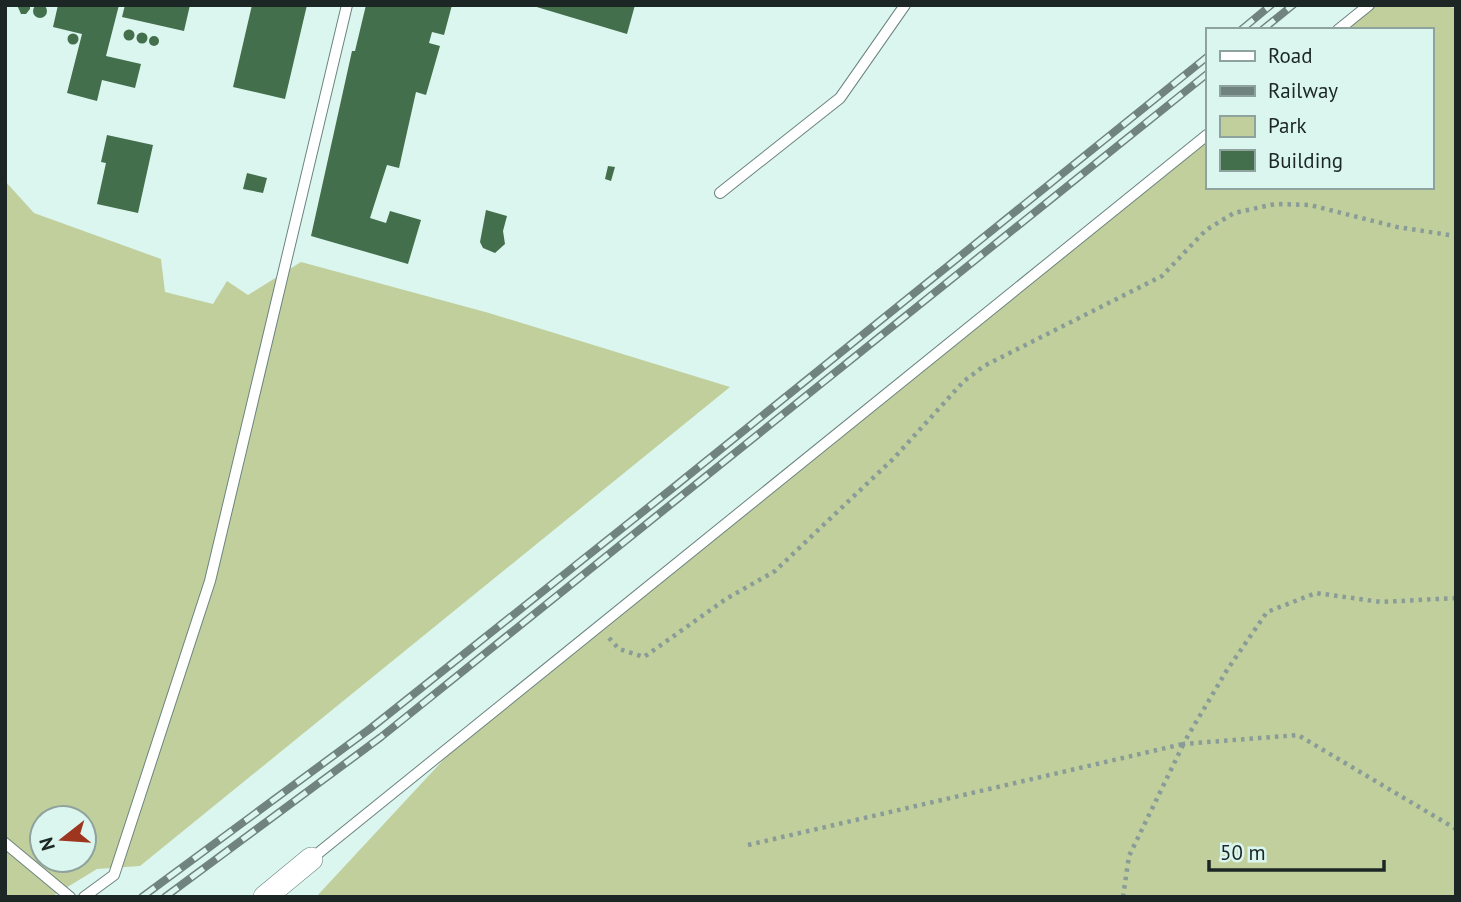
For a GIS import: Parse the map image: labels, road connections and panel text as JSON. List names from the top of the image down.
{
  "legend": [
    "Road",
    "Railway",
    "Park",
    "Building"
  ],
  "scale_bar": "50 m",
  "north": "left"
}
